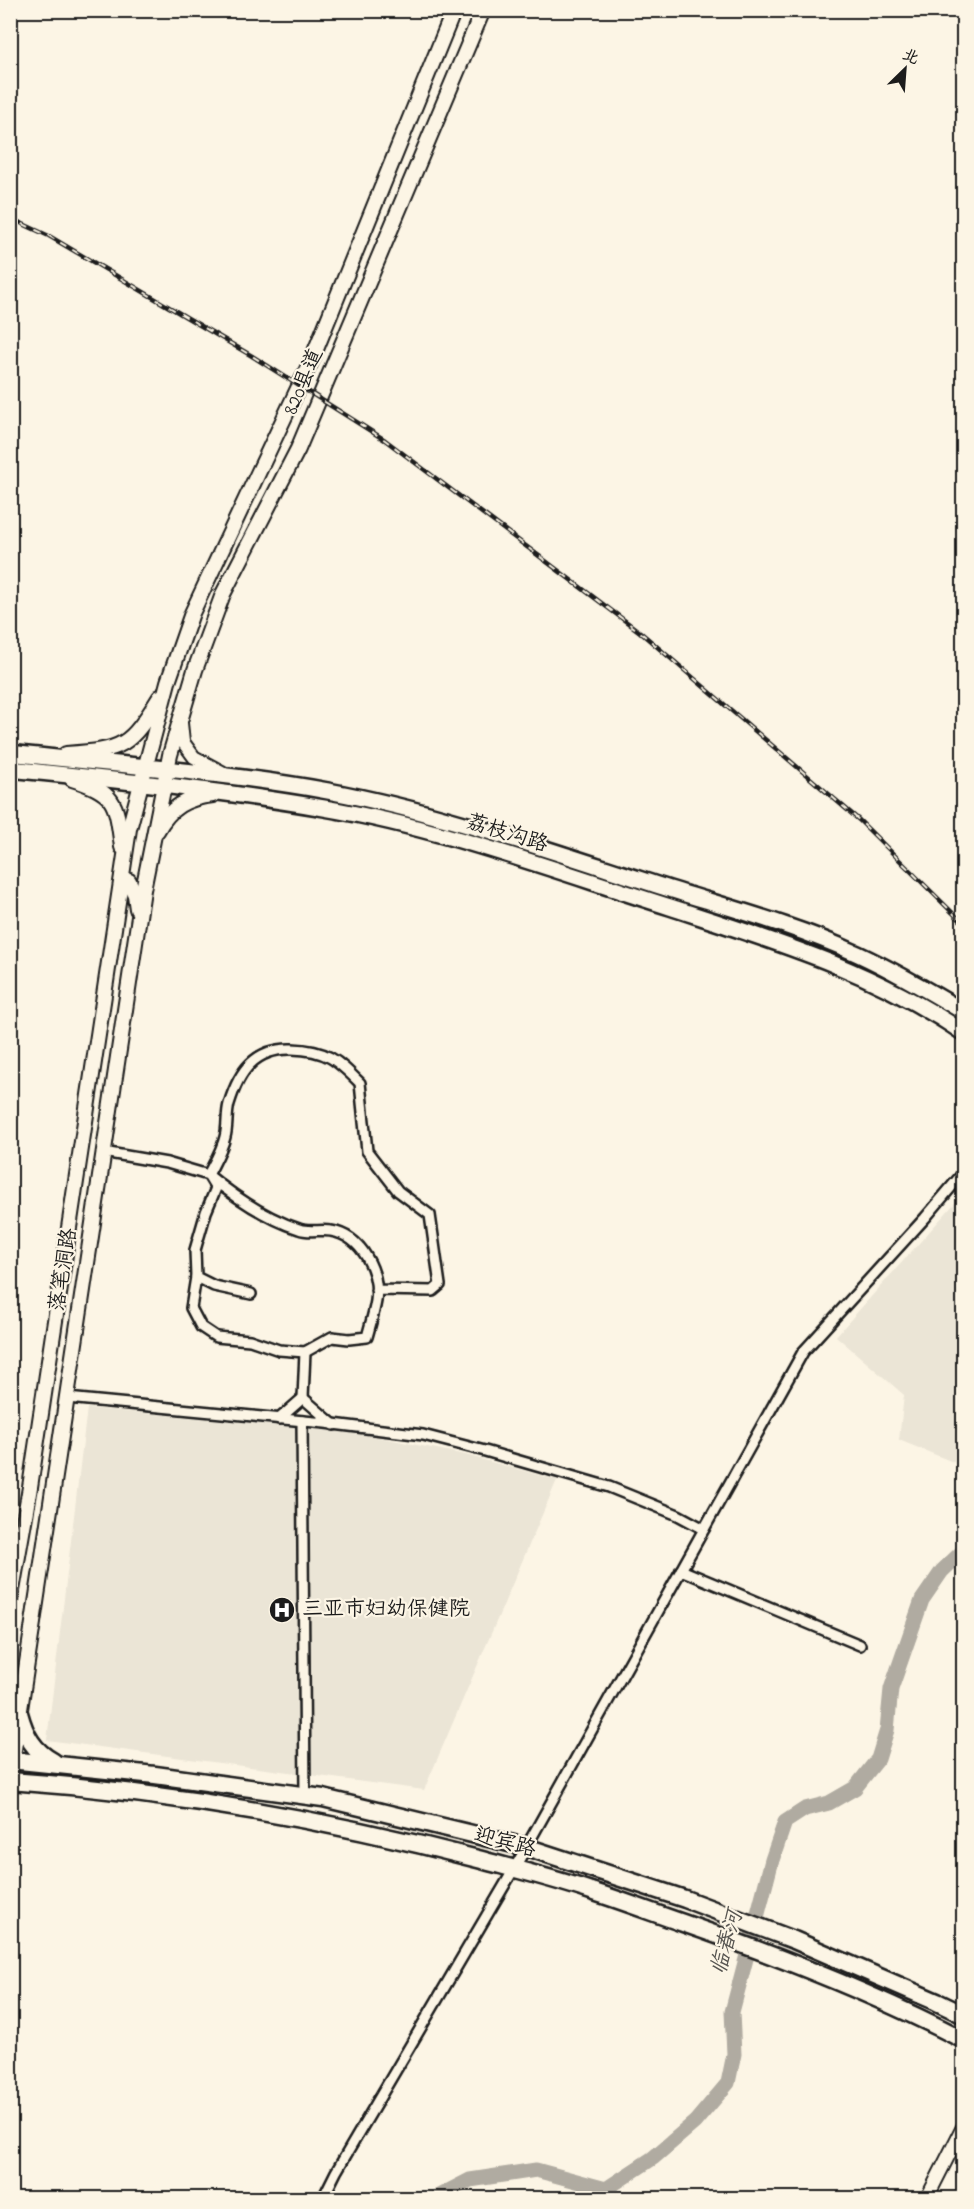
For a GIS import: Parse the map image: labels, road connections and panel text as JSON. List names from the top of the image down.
{
  "streets": {
    "highway": ["迎宾路"],
    "main road": ["820县道", "荔枝沟路", "落笔洞路"]
  },
  "crossings": [
    ["820县道", "荔枝沟路"],
    ["820县道", "落笔洞路"],
    ["荔枝沟路", "落笔洞路"],
    ["落笔洞路", "迎宾路"]
  ],
  "water": ["临春河"],
  "places": {
    "hospital": ["三亚市妇幼保健院"]
  },
  "north": "top right"
}
